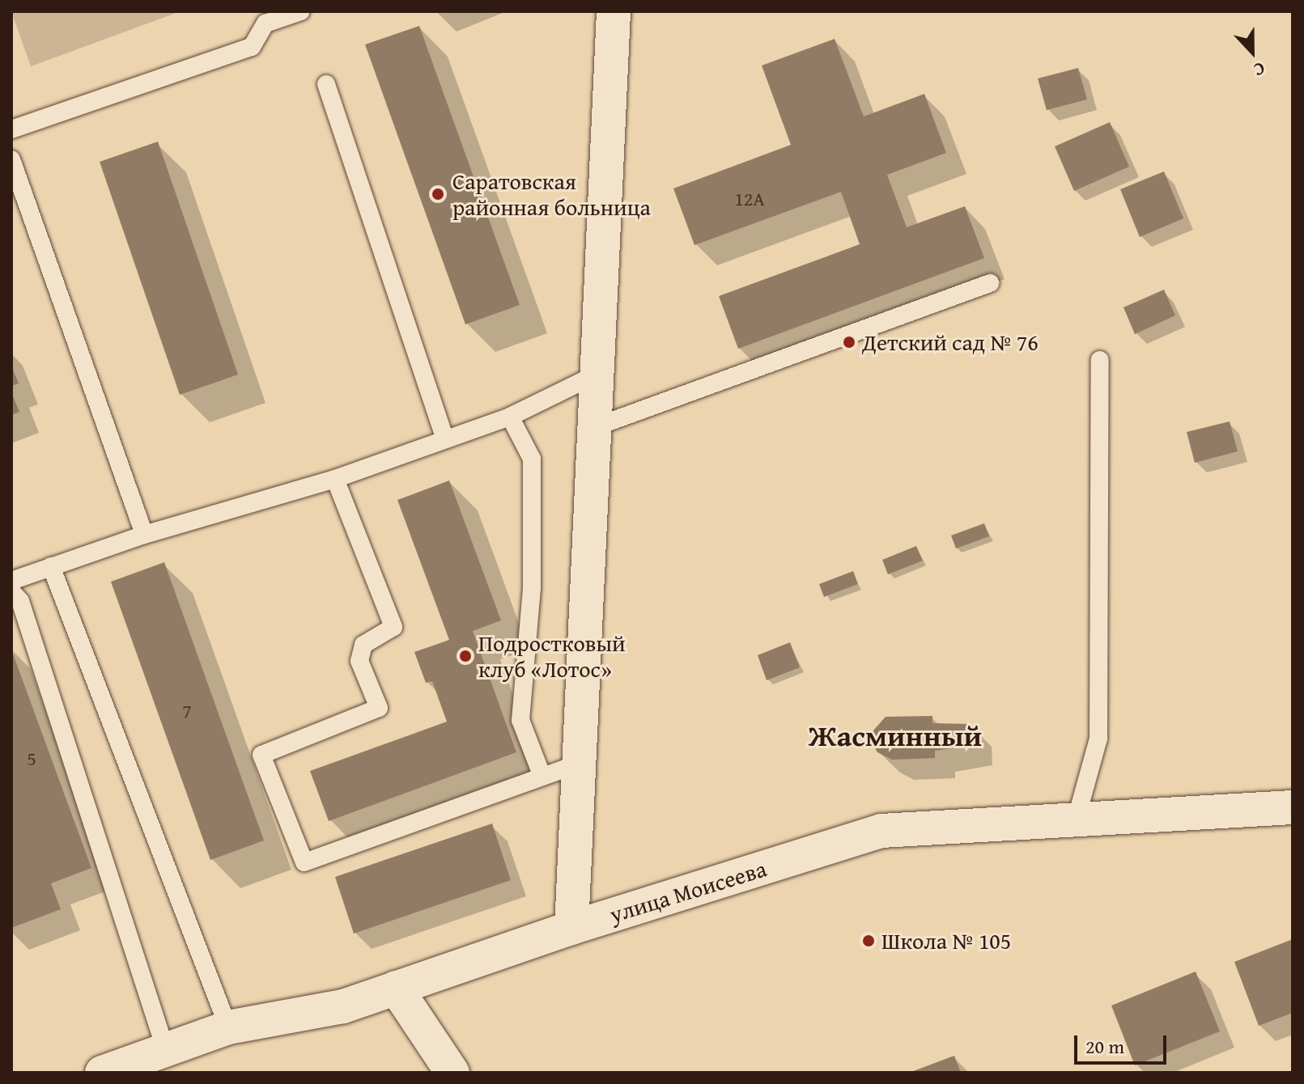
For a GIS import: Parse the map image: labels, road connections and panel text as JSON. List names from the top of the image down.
{
  "streets": {
    "street": ["улица Моисеева"]
  },
  "districts": ["Жасминный"],
  "places": [
    "Саратовская районная больница",
    "Детский сад № 76",
    "Подростковый клуб «Лотос»",
    "Школа № 105"
  ],
  "house_numbers": ["12А", "7", "5"],
  "scale_bar": "20 m",
  "north": "bottom"
}
